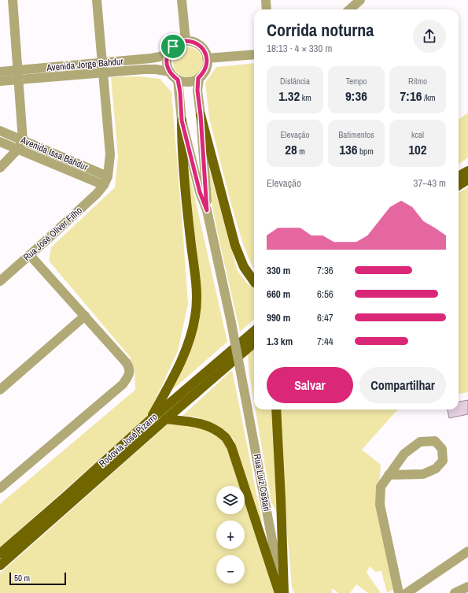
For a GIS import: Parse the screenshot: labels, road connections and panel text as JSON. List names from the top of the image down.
{
  "streets": {
    "main road": ["Rodovia José Pizarro"],
    "street": [
      "Avenida Jorge Bahdur",
      "Avenida Issa Bahdur",
      "Rua José Oliver Filho",
      "Rua Luiz Cestari"
    ]
  },
  "crossings": [
    ["Avenida Issa Bahdur", "Rua José Oliver Filho"]
  ],
  "scale_bar": "50 m",
  "page": {
    "heading": ["Corrida noturna", "18:13 · 4 × 330 m"],
    "stats": [
      ["Distância", "1.32 km"],
      ["Tempo", "9:36"],
      ["Ritmo", "7:16 /km"],
      ["Elevação", "28 m"],
      ["Batimentos", "136 bpm"],
      ["kcal", "102"]
    ],
    "chart": ["Elevação", "37–43 m"],
    "list": [
      {
        "name": "330 m",
        "note": "7:36"
      },
      {
        "name": "660 m",
        "note": "6:56"
      },
      {
        "name": "990 m",
        "note": "6:47"
      },
      {
        "name": "1.3 km",
        "note": "7:44"
      }
    ],
    "buttons": ["Salvar", "Compartilhar"],
    "map_buttons": ["+", "−"],
    "scale": "50 m"
  }
}
